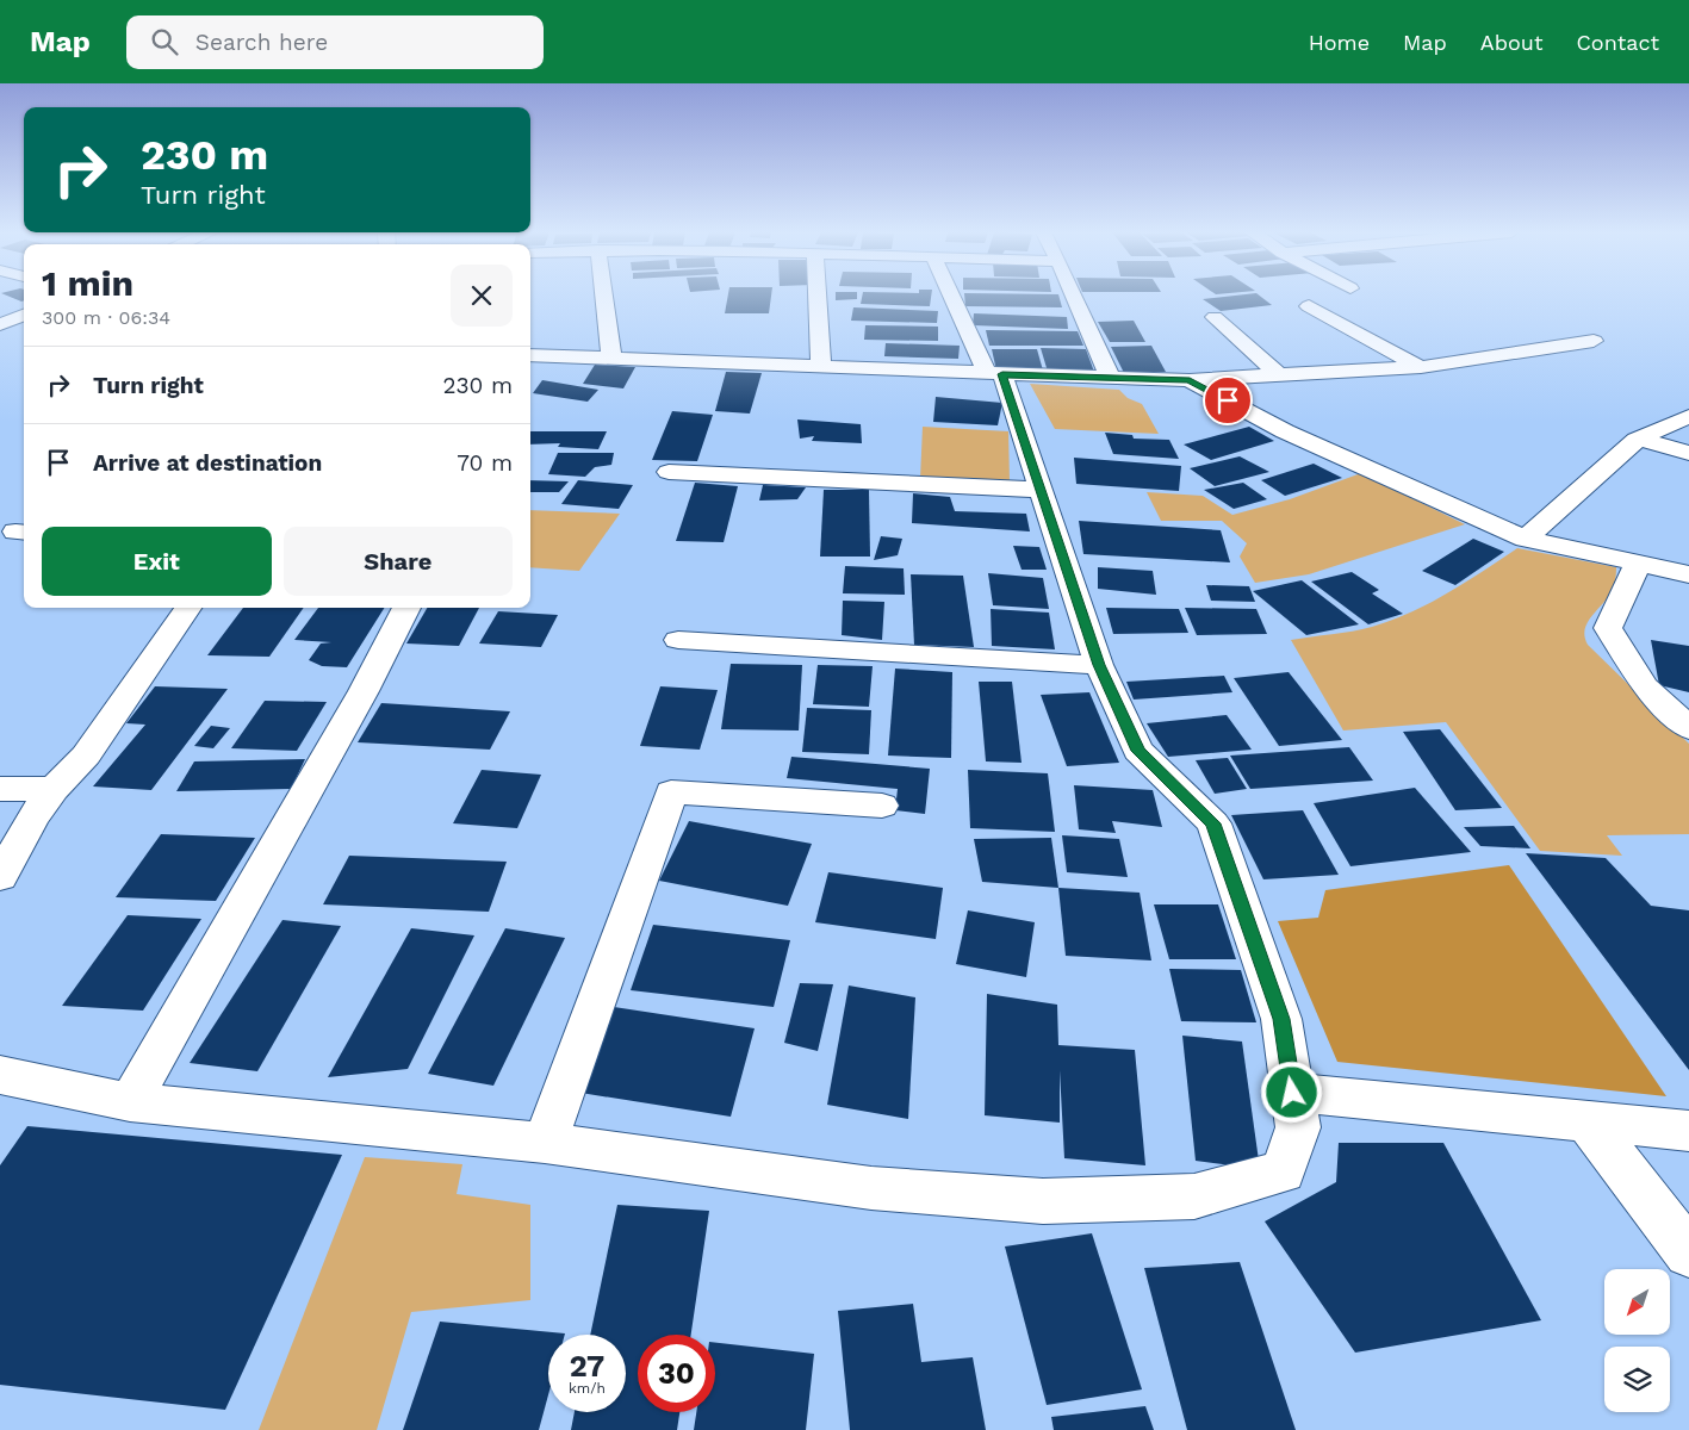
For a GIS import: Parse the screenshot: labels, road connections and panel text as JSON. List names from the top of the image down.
{
  "north": "bottom left",
  "page": {
    "header": "Map",
    "search": "Search here",
    "nav": [
      "Home",
      "Map",
      "About",
      "Contact"
    ],
    "turn": ["230 m", "Turn right"],
    "heading": ["1 min", "300 m · 06:34"],
    "list": [
      {
        "name": "Turn right",
        "value": "230 m"
      },
      {
        "name": "Arrive at destination",
        "value": "70 m"
      }
    ],
    "buttons": ["Exit", "Share"],
    "speed": "27 km/h",
    "limit": "30"
  }
}
